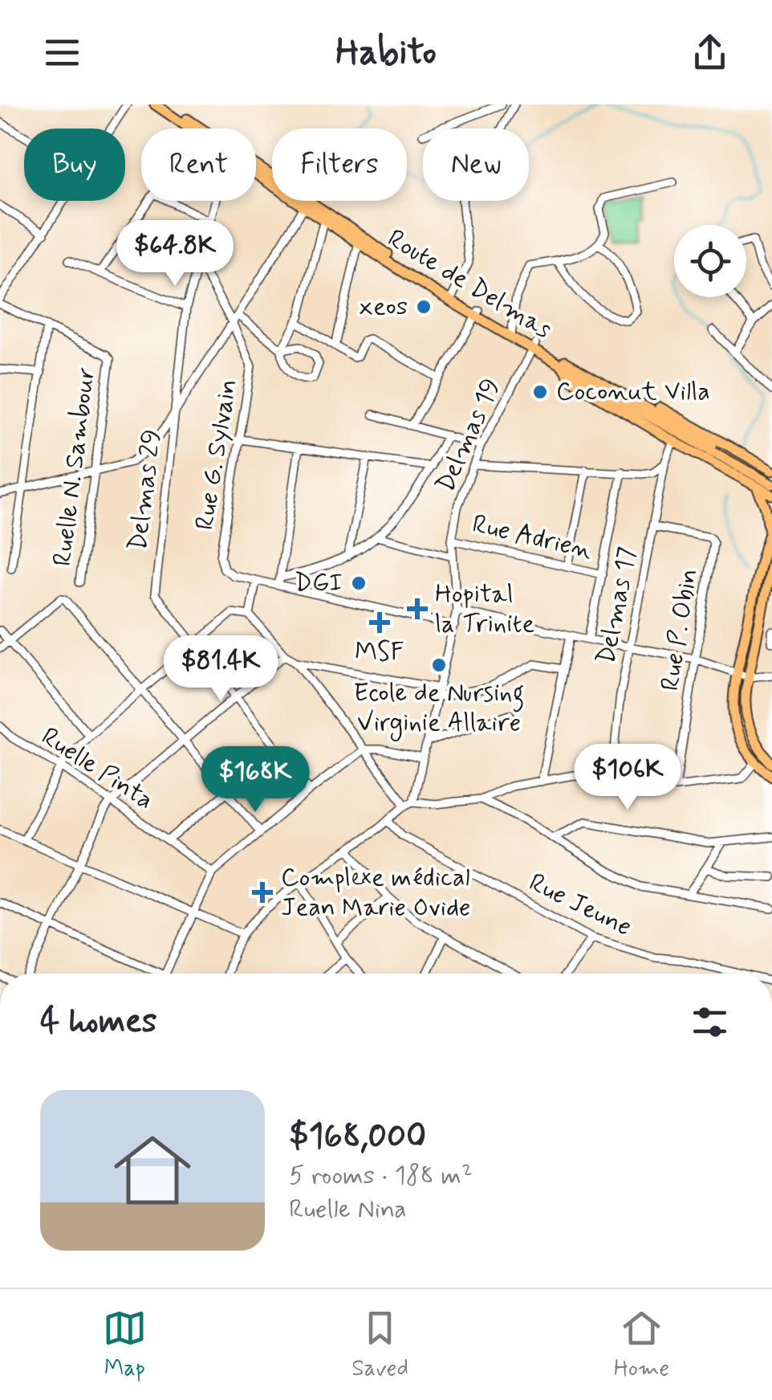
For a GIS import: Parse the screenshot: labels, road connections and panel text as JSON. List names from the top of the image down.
{
  "streets": {
    "main road": ["Route de Delmas"],
    "street": [
      "Delmas 19",
      "Rue G. Sylvain",
      "Ruelle N. Sambour",
      "Delmas 29",
      "Rue Adrien",
      "Delmas 17",
      "Rue P. Obin",
      "Ruelle Pinta",
      "Rue Jeune"
    ]
  },
  "crossings": [
    ["Route de Delmas", "Delmas 19"],
    ["Route de Delmas", "Delmas 17"],
    ["Delmas 19", "Rue Adrien"],
    ["Rue G. Sylvain", "Delmas 29"],
    ["Delmas 17", "Rue P. Obin"]
  ],
  "places": {
    "other": [
      "xeos",
      "Coconut Villa",
      "DGI",
      "Ecole de Nursing Virginie Allaire"
    ],
    "health": ["Hopital la Trinite", "MSF", "Complexe médical Jean Marie Ovide"]
  },
  "page": {
    "header": "Habito",
    "chip": [
      "Buy",
      "Rent",
      "Filters",
      "New"
    ],
    "price": [
      "$64.8K",
      "$81.4K",
      "$106K",
      "$168K"
    ],
    "heading": "4 homes",
    "list": [
      {
        "name": "$168,000",
        "note": "5 rooms · 188 m² · Ruelle Nina"
      }
    ],
    "tabs": ["Map", "Saved", "Home"]
  }
}
